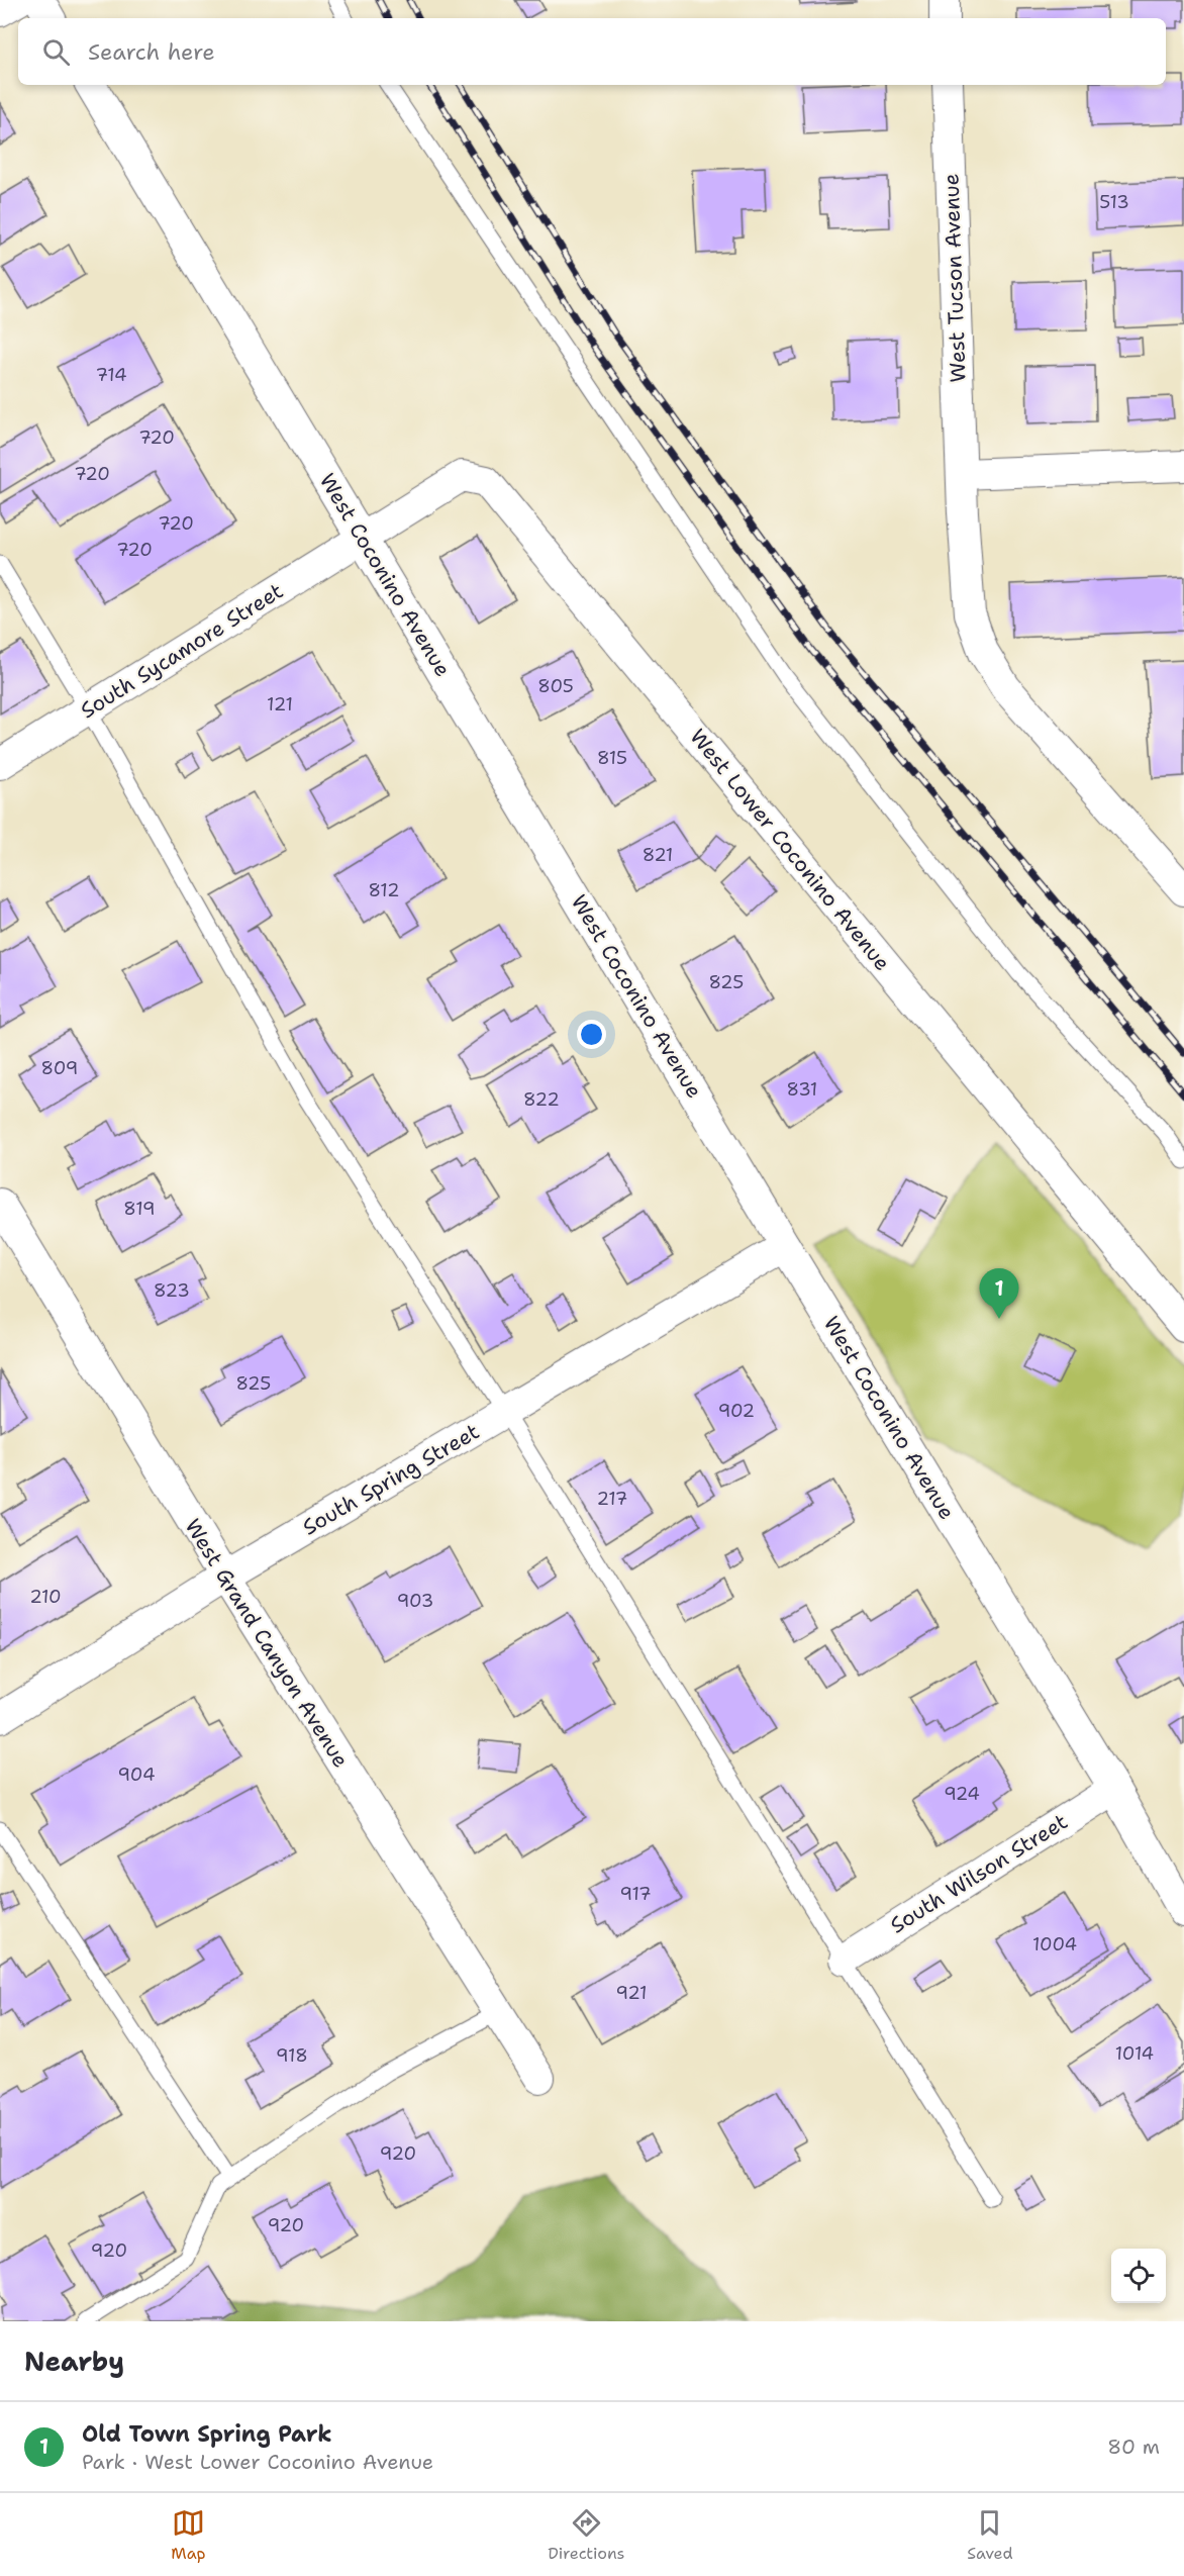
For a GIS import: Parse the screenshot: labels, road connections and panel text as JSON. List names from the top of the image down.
{
  "streets": {
    "street": [
      "West Tucson Avenue",
      "West Coconino Avenue",
      "South Sycamore Street",
      "West Lower Coconino Avenue",
      "South Spring Street",
      "West Grand Canyon Avenue",
      "South Wilson Street"
    ]
  },
  "crossings": [
    ["West Coconino Avenue", "South Sycamore Street"],
    ["West Coconino Avenue", "West Lower Coconino Avenue"],
    ["West Coconino Avenue", "South Spring Street"],
    ["West Coconino Avenue", "South Wilson Street"],
    ["South Sycamore Street", "West Lower Coconino Avenue"],
    ["South Spring Street", "West Grand Canyon Avenue"]
  ],
  "house_numbers": [
    "513",
    "714",
    "720",
    "720",
    "720",
    "720",
    "805",
    "121",
    "815",
    "821",
    "812",
    "825",
    "809",
    "831",
    "822",
    "819",
    "823",
    "825",
    "902",
    "217",
    "210",
    "903",
    "904",
    "924",
    "917",
    "1004",
    "921",
    "1014",
    "918",
    "920",
    "920",
    "920"
  ],
  "page": {
    "search": "Search here",
    "pins": "1",
    "heading": "Nearby",
    "list": [
      {
        "mark": "1",
        "name": "Old Town Spring Park",
        "note": "Park · West Lower Coconino Avenue",
        "value": "80 m"
      }
    ],
    "nav": ["Map", "Directions", "Saved"]
  }
}
